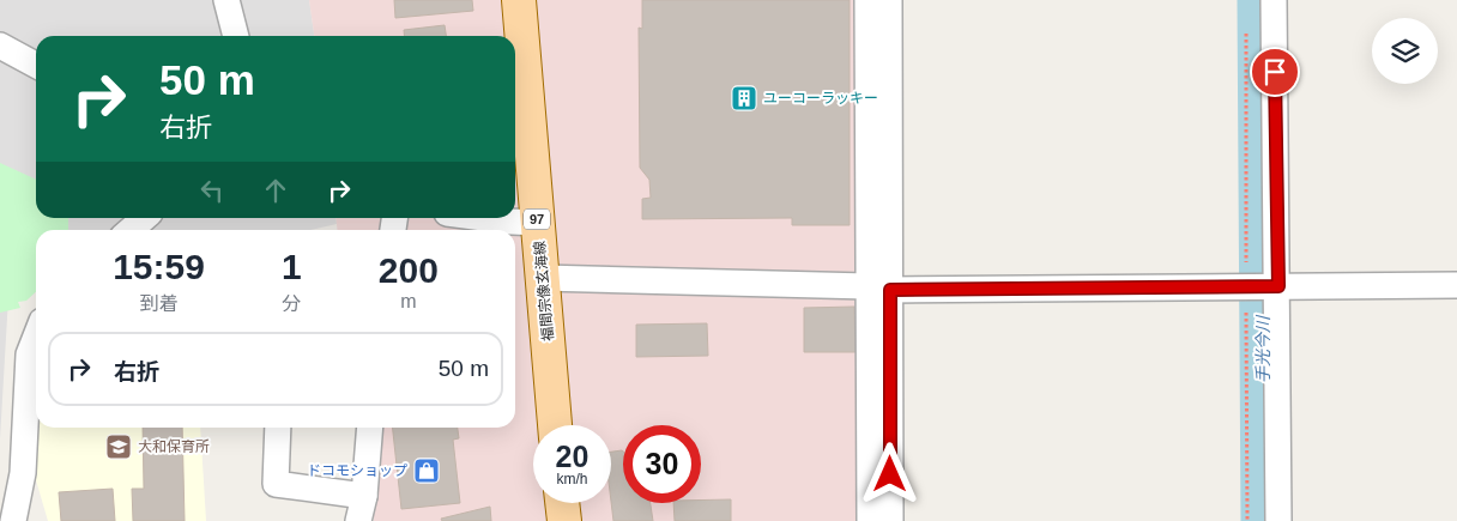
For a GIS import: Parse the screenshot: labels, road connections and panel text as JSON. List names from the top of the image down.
{
  "streets": {
    "main road": ["97", "福間宗像玄海線"]
  },
  "water": ["手光今川"],
  "places": {
    "building": ["ユーコーラッキー"],
    "school or university": ["大和保育所"],
    "shop": ["ドコモショップ"]
  },
  "page": {
    "turn": ["50 m", "右折"],
    "eta": [
      "15:59",
      "到着",
      "1",
      "分",
      "200",
      "m"
    ],
    "list": [
      {
        "name": "右折",
        "value": "50 m"
      }
    ],
    "speed": "20 km/h",
    "limit": "30"
  }
}
